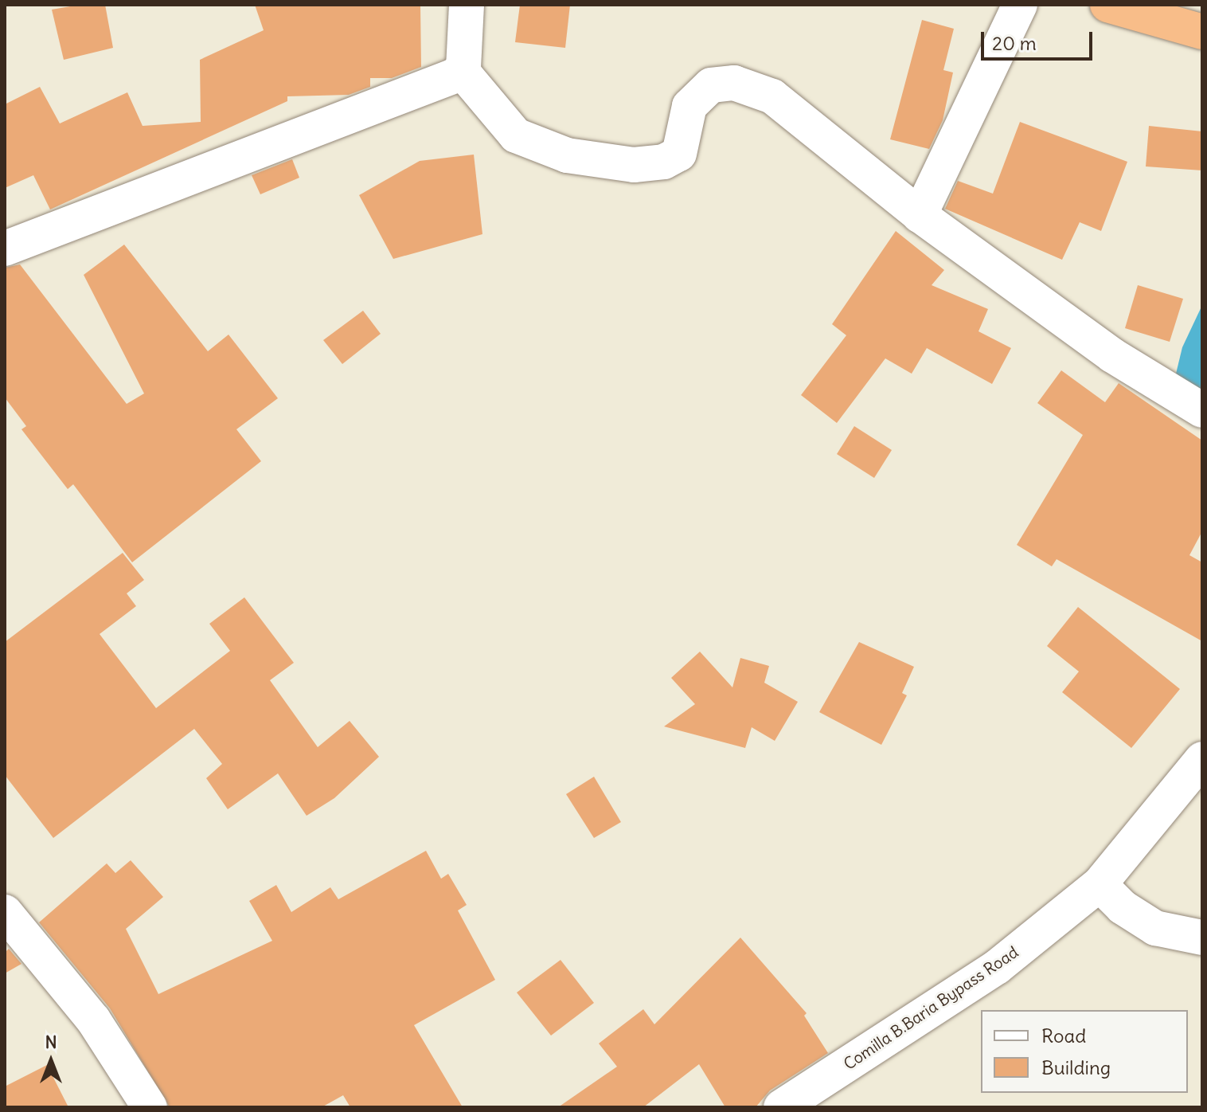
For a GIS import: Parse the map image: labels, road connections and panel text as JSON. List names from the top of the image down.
{
  "streets": {
    "street": ["Comilla B.Baria Bypass Road"]
  },
  "legend": ["Road", "Building"],
  "scale_bar": "20 m",
  "north": "top"
}
